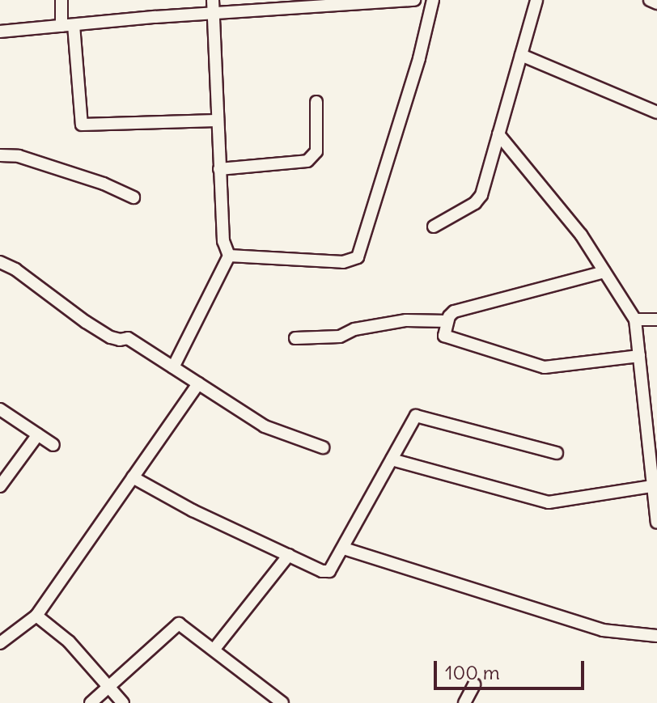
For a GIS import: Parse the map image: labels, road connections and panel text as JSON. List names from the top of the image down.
{
  "scale_bar": "100 m"
}
